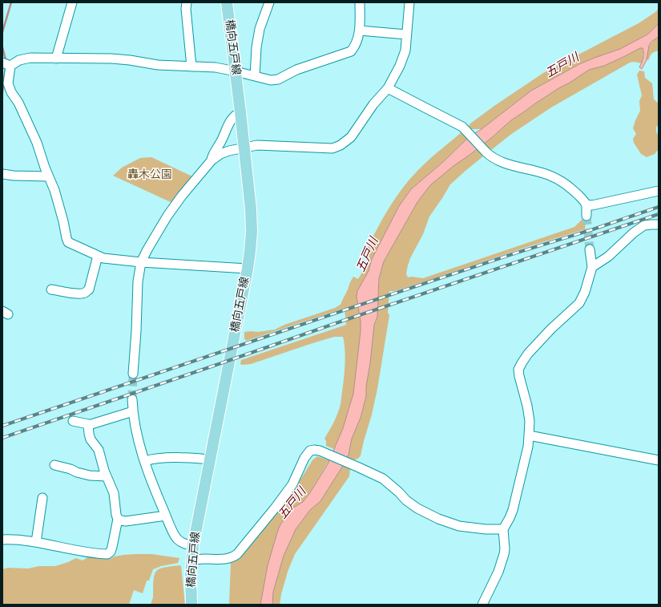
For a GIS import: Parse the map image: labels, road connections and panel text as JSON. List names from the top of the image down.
{
  "streets": {
    "main road": ["橋向五戸線"]
  },
  "water": ["五戸川"],
  "parks": ["轟木公園"]
}
